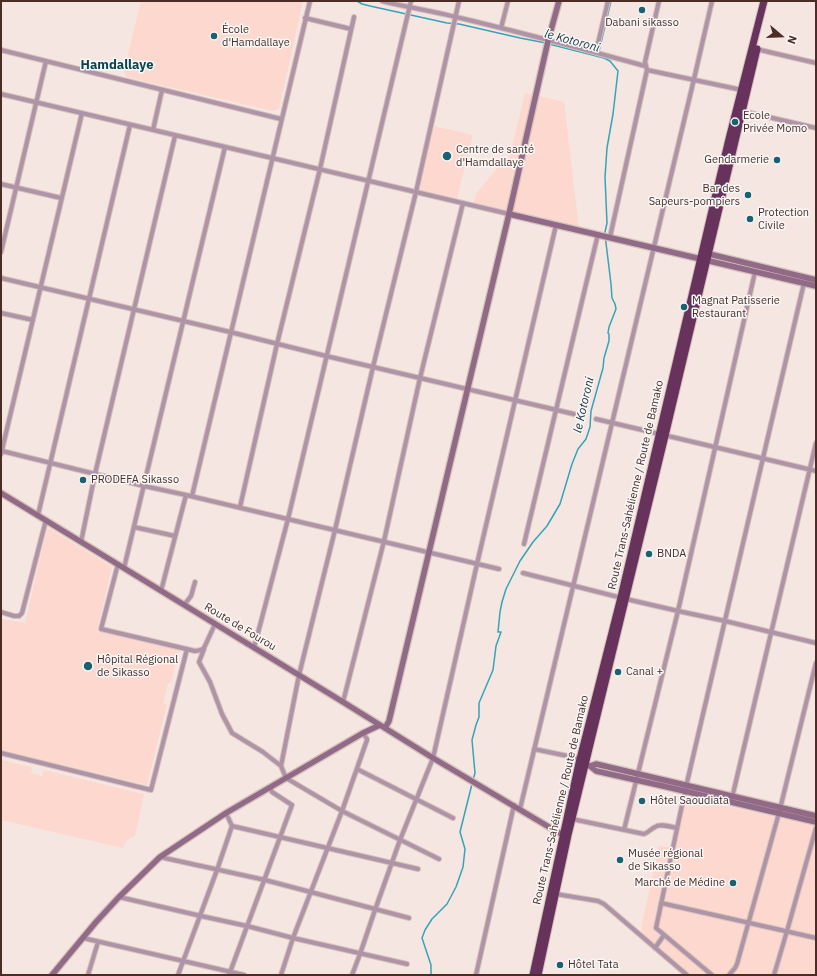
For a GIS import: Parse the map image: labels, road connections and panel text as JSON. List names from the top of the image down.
{
  "streets": {
    "highway": ["Route Trans-Sahélienne / Route de Bamako"],
    "street": ["Route de Fourou"]
  },
  "crossings": [
    ["Route Trans-Sahélienne / Route de Bamako", "Route de Fourou"]
  ],
  "districts": ["Hamdallaye"],
  "water": ["le Kotoroni"],
  "places": [
    "Dabani sikasso",
    "École d'Hamdallaye",
    "Ecole Privée Momo",
    "Centre de santé d'Hamdallaye",
    "Gendarmerie",
    "Bar des Sapeurs-pompiers",
    "Protection Civile",
    "Magnat Patisserie Restaurant",
    "PRODEFA Sikasso",
    "BNDA",
    "Hôpital Régional de Sikasso",
    "Canal +",
    "Hôtel Saoudiata",
    "Musée régional de Sikasso",
    "Marché de Médine",
    "Hôtel Tata"
  ],
  "north": "right"
}
